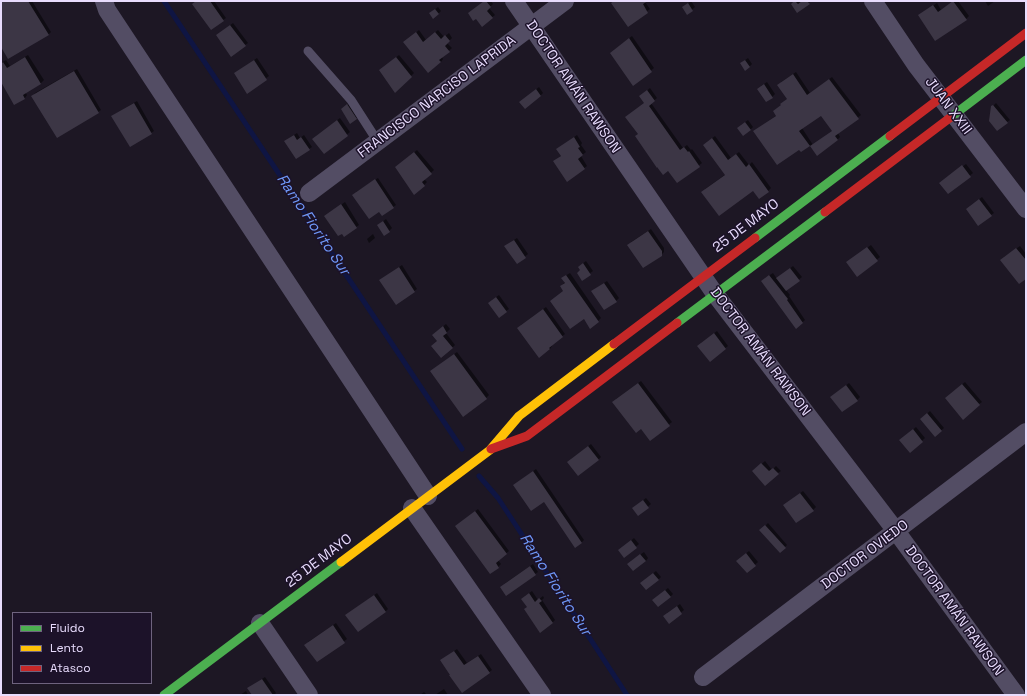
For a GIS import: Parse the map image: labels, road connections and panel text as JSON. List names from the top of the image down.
{
  "streets": {
    "street": [
      "DOCTOR AMÁN RAWSON",
      "FRANCISCO NARCISO LAPRIDA",
      "JUAN XXIII",
      "25 DE MAYO",
      "DOCTOR OVIEDO"
    ]
  },
  "crossings": [
    ["DOCTOR AMÁN RAWSON", "FRANCISCO NARCISO LAPRIDA"],
    ["DOCTOR AMÁN RAWSON", "25 DE MAYO"],
    ["DOCTOR AMÁN RAWSON", "DOCTOR OVIEDO"],
    ["JUAN XXIII", "25 DE MAYO"]
  ],
  "water": ["Ramo Fiorito Sur"],
  "legend": ["Fluido", "Lento", "Atasco"]
}
